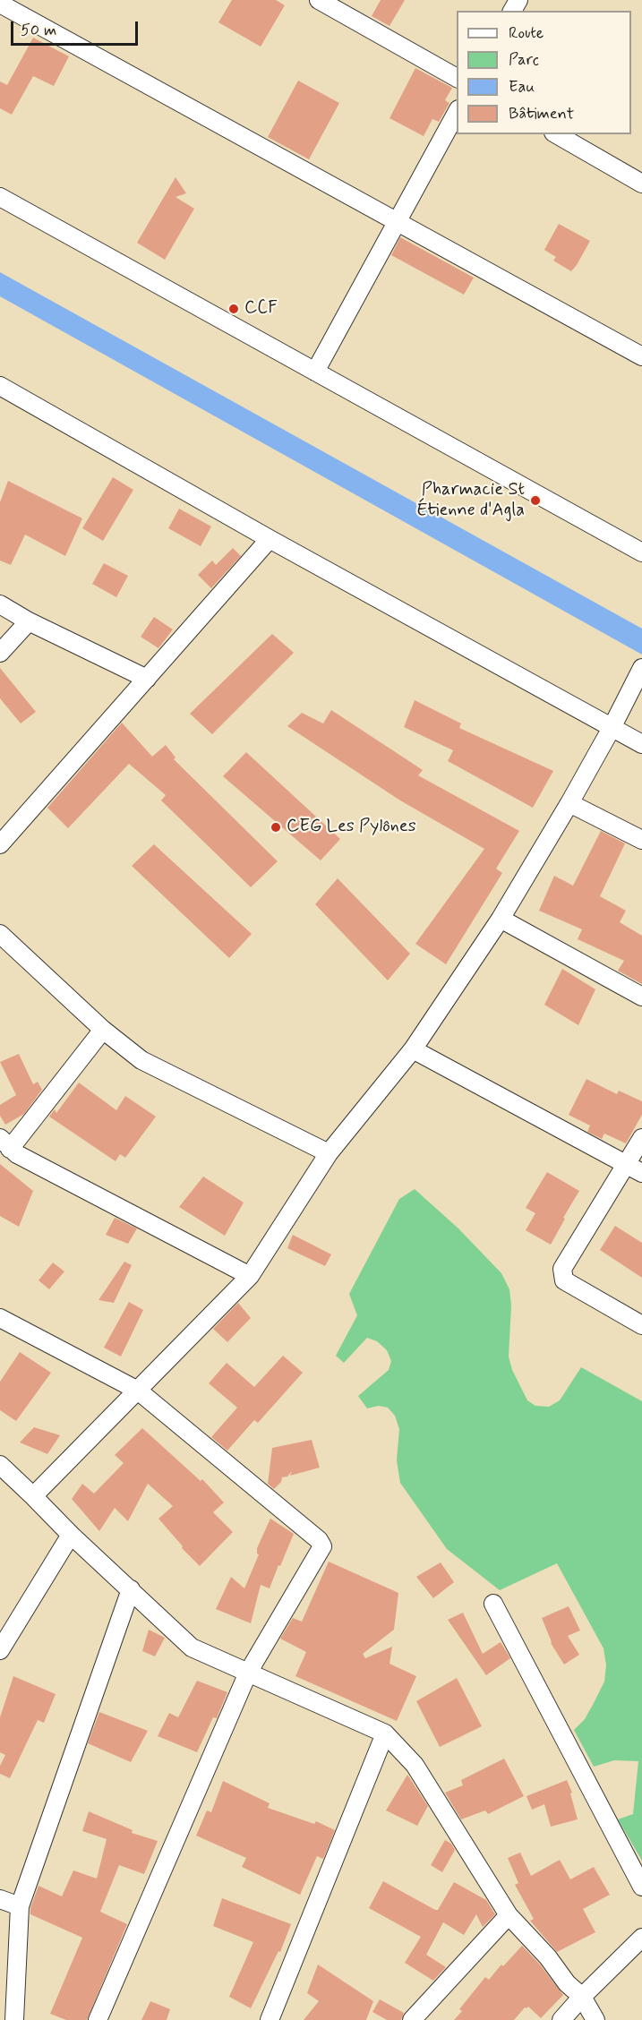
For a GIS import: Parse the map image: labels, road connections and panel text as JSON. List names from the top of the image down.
{
  "places": ["CCF", "Pharmacie St Étienne d'Agla", "CEG Les Pylônes"],
  "legend": [
    "Route",
    "Parc",
    "Eau",
    "Bâtiment"
  ],
  "scale_bar": "50 m"
}
